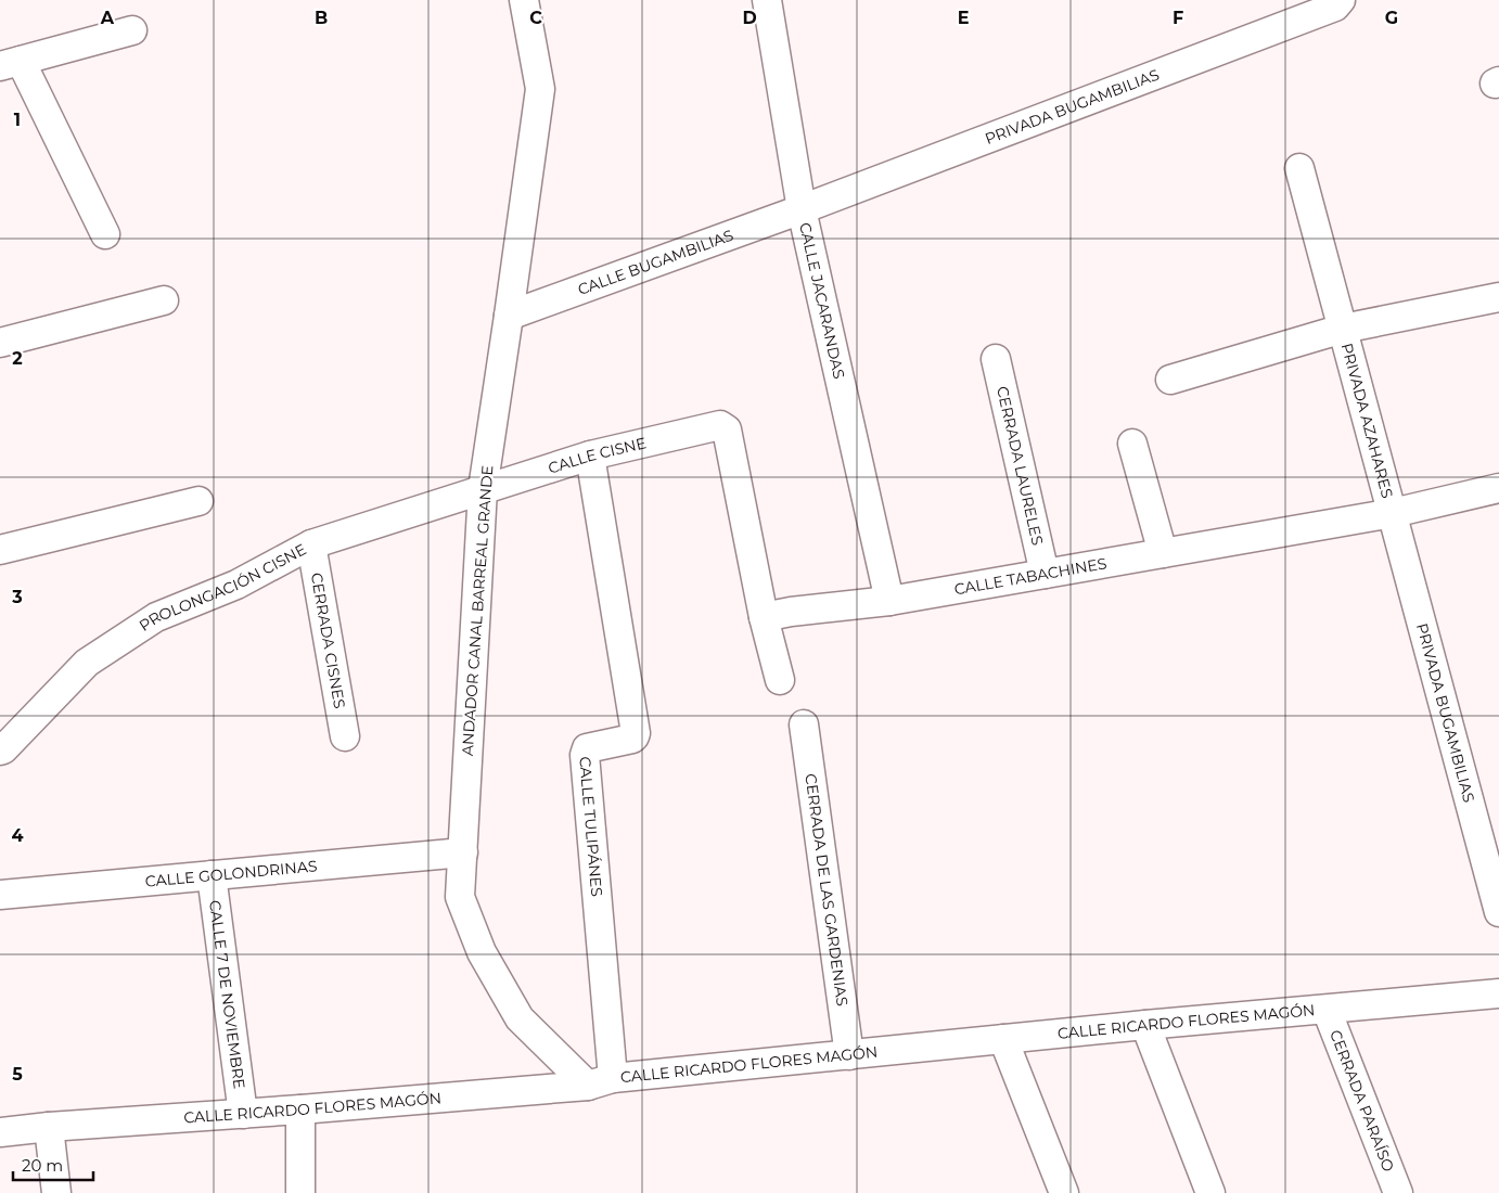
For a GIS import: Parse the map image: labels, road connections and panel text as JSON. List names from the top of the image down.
{
  "streets": {
    "street": [
      "PRIVADA BUGAMBILIAS",
      "CALLE BUGAMBILIAS",
      "CALLE JACARANDAS",
      "PRIVADA AZAHARES",
      "CALLE CISNE",
      "CERRADA LAURELES",
      "CALLE TABACHINES",
      "PROLONGACIÓN CISNE",
      "ANDADOR CANAL BARREAL GRANDE",
      "CERRADA CISNES",
      "CALLE TULIPÁNES",
      "CALLE GOLONDRINAS",
      "CERRADA DE LAS GARDENIAS",
      "CALLE 7 DE NOVIEMBRE",
      "CALLE RICARDO FLORES MAGÓN",
      "CERRADA PARAÍSO"
    ]
  },
  "crossings": [
    ["PRIVADA BUGAMBILIAS", "CALLE BUGAMBILIAS"],
    ["PRIVADA BUGAMBILIAS", "CALLE JACARANDAS"],
    ["PRIVADA BUGAMBILIAS", "PRIVADA AZAHARES"],
    ["PRIVADA BUGAMBILIAS", "CALLE TABACHINES"],
    ["CALLE BUGAMBILIAS", "CALLE JACARANDAS"],
    ["CALLE BUGAMBILIAS", "ANDADOR CANAL BARREAL GRANDE"],
    ["CALLE JACARANDAS", "CALLE TABACHINES"],
    ["PRIVADA AZAHARES", "CALLE TABACHINES"],
    ["CALLE CISNE", "CALLE TABACHINES"],
    ["CALLE CISNE", "PROLONGACIÓN CISNE"],
    ["CALLE CISNE", "ANDADOR CANAL BARREAL GRANDE"],
    ["CALLE CISNE", "CALLE TULIPÁNES"],
    ["CERRADA LAURELES", "CALLE TABACHINES"],
    ["PROLONGACIÓN CISNE", "ANDADOR CANAL BARREAL GRANDE"],
    ["PROLONGACIÓN CISNE", "CERRADA CISNES"],
    ["ANDADOR CANAL BARREAL GRANDE", "CALLE TULIPÁNES"],
    ["ANDADOR CANAL BARREAL GRANDE", "CALLE GOLONDRINAS"],
    ["ANDADOR CANAL BARREAL GRANDE", "CALLE RICARDO FLORES MAGÓN"],
    ["CALLE TULIPÁNES", "CALLE RICARDO FLORES MAGÓN"],
    ["CALLE GOLONDRINAS", "CALLE 7 DE NOVIEMBRE"],
    ["CERRADA DE LAS GARDENIAS", "CALLE RICARDO FLORES MAGÓN"],
    ["CALLE 7 DE NOVIEMBRE", "CALLE RICARDO FLORES MAGÓN"],
    ["CALLE RICARDO FLORES MAGÓN", "CERRADA PARAÍSO"]
  ],
  "scale_bar": "20 m",
  "grid": {
    "columns": [
      "A",
      "B",
      "C",
      "D",
      "E",
      "F",
      "G"
    ],
    "rows": [
      "1",
      "2",
      "3",
      "4",
      "5"
    ]
  }
}
